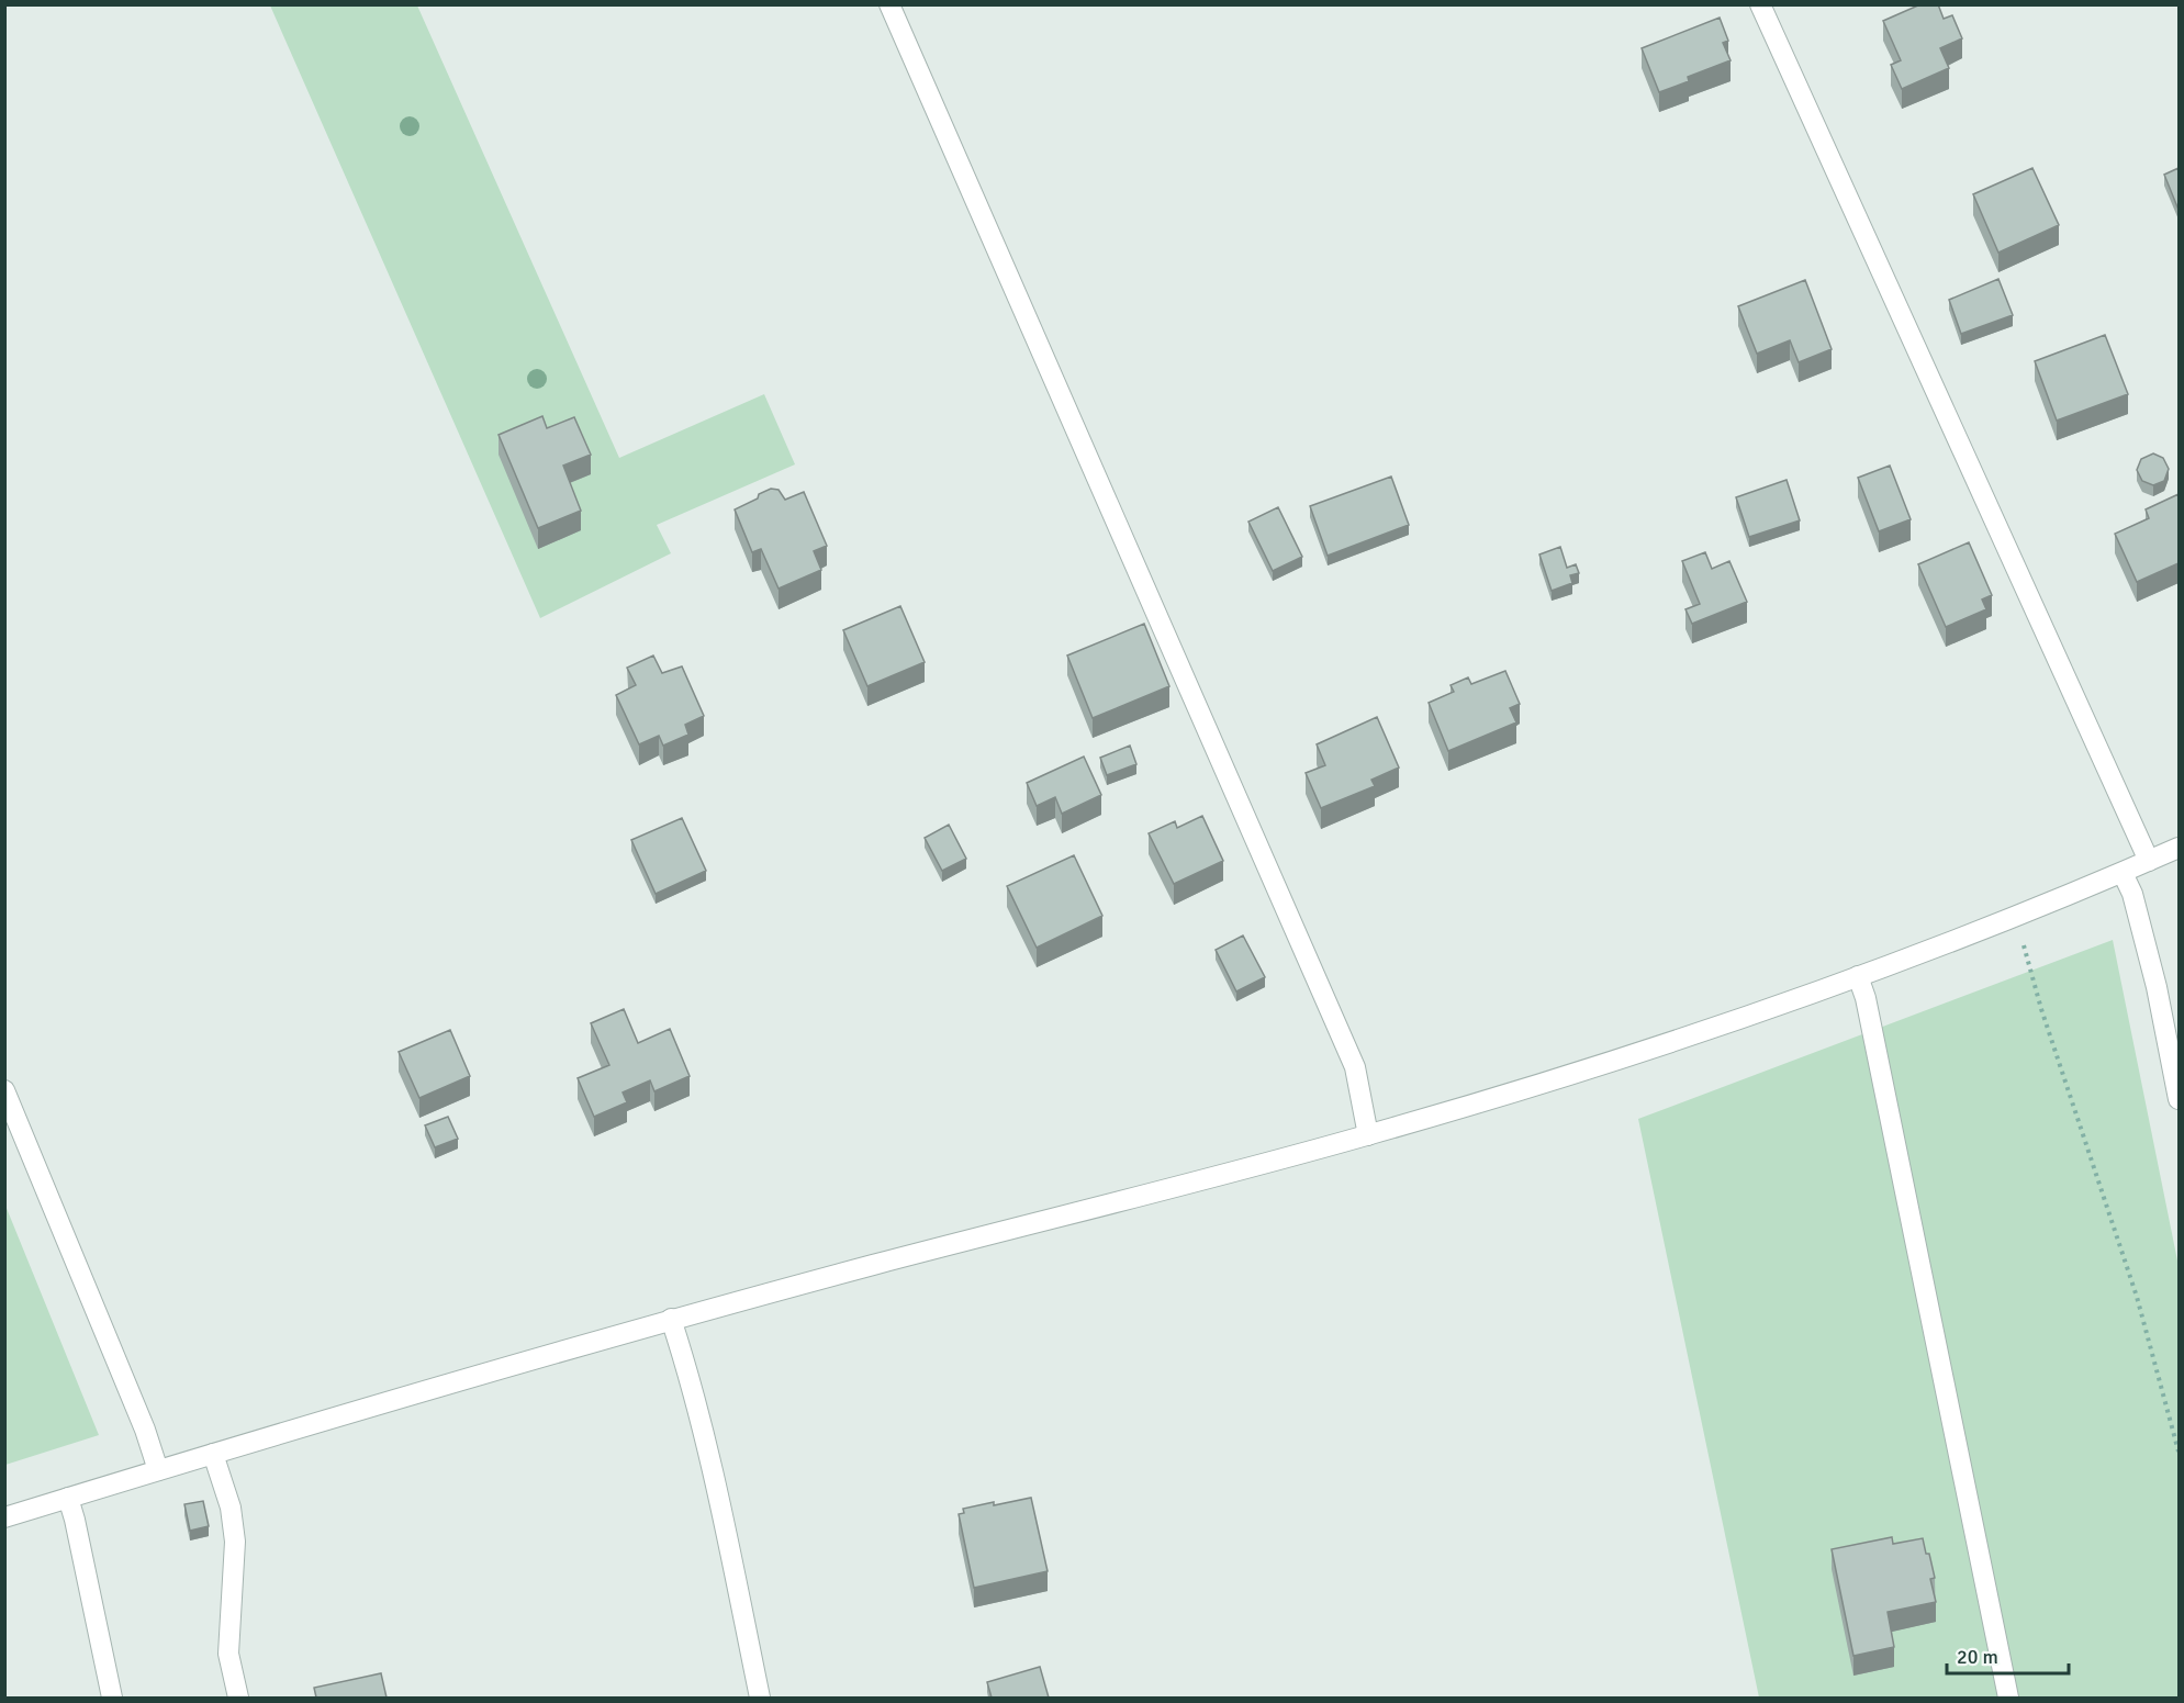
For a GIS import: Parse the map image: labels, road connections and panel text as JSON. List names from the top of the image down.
{
  "scale_bar": "20 m"
}
